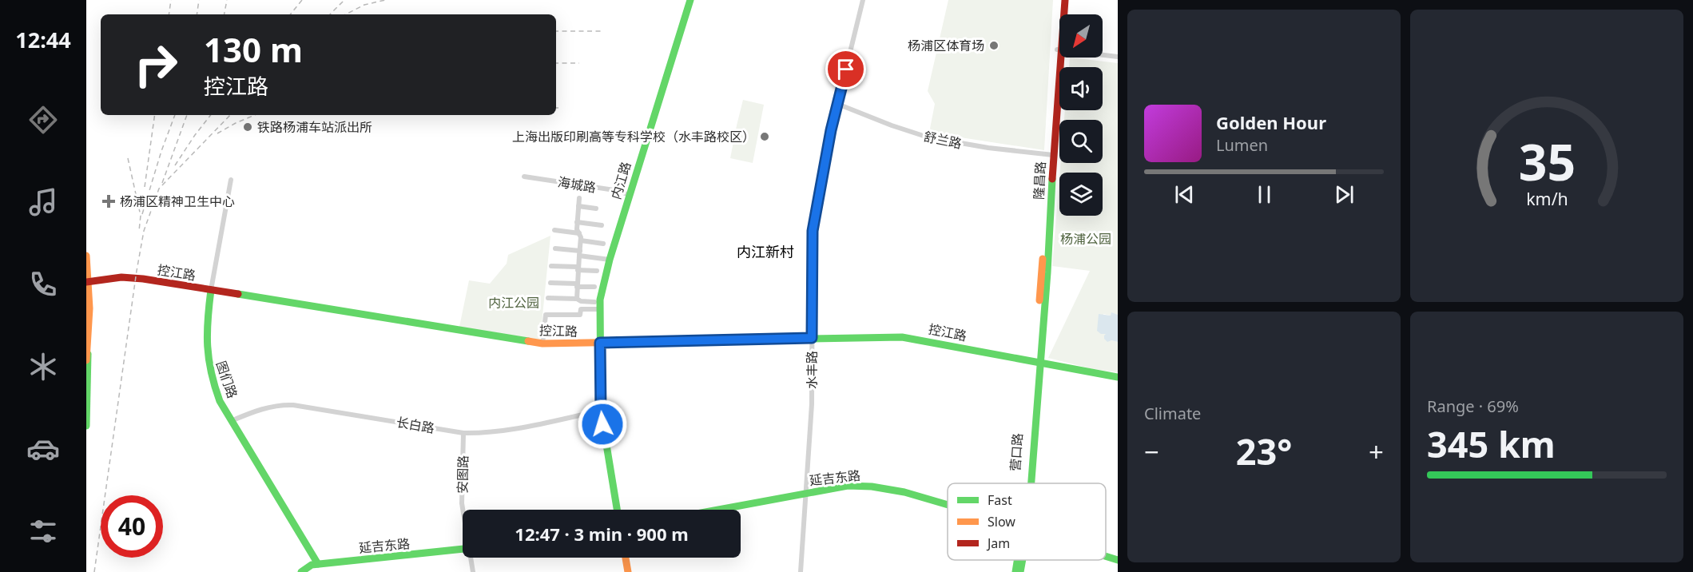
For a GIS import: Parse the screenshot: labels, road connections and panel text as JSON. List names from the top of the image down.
{
  "streets": {
    "main road": [
      "内江路",
      "隆昌路",
      "控江路",
      "图们路",
      "营口路",
      "延吉东路"
    ],
    "street": [
      "舒兰路",
      "海城路",
      "水丰路",
      "长白路",
      "安图路"
    ]
  },
  "crossings": [
    ["舒兰路", "隆昌路"],
    ["舒兰路", "水丰路"],
    ["内江路", "海城路"],
    ["内江路", "控江路"],
    ["内江路", "长白路"],
    ["隆昌路", "控江路"],
    ["隆昌路", "营口路"],
    ["控江路", "水丰路"],
    ["控江路", "图们路"],
    ["控江路", "营口路"],
    ["水丰路", "延吉东路"],
    ["图们路", "长白路"],
    ["图们路", "延吉东路"],
    ["长白路", "安图路"]
  ],
  "districts": ["内江新村"],
  "parks": ["杨浦公园", "内江公园"],
  "places": {
    "other": ["杨浦区体育场", "铁路杨浦车站派出所", "上海出版印刷高等专科学校（水丰路校区）"],
    "health": ["杨浦区精神卫生中心"]
  },
  "legend": ["Fast", "Slow", "Jam"],
  "north": "bottom left",
  "page": {
    "tabs": "12:44",
    "turn": ["130 m", "控江路"],
    "song": ["Golden Hour", "Lumen"],
    "tile": [
      "Climate",
      ["Range · 69%", "345 km"]
    ],
    "heat": ["−", "23°", "+"],
    "limit": "40",
    "trip": "12:47 · 3 min · 900 m",
    "gauge": ["35", "km/h"]
  }
}
